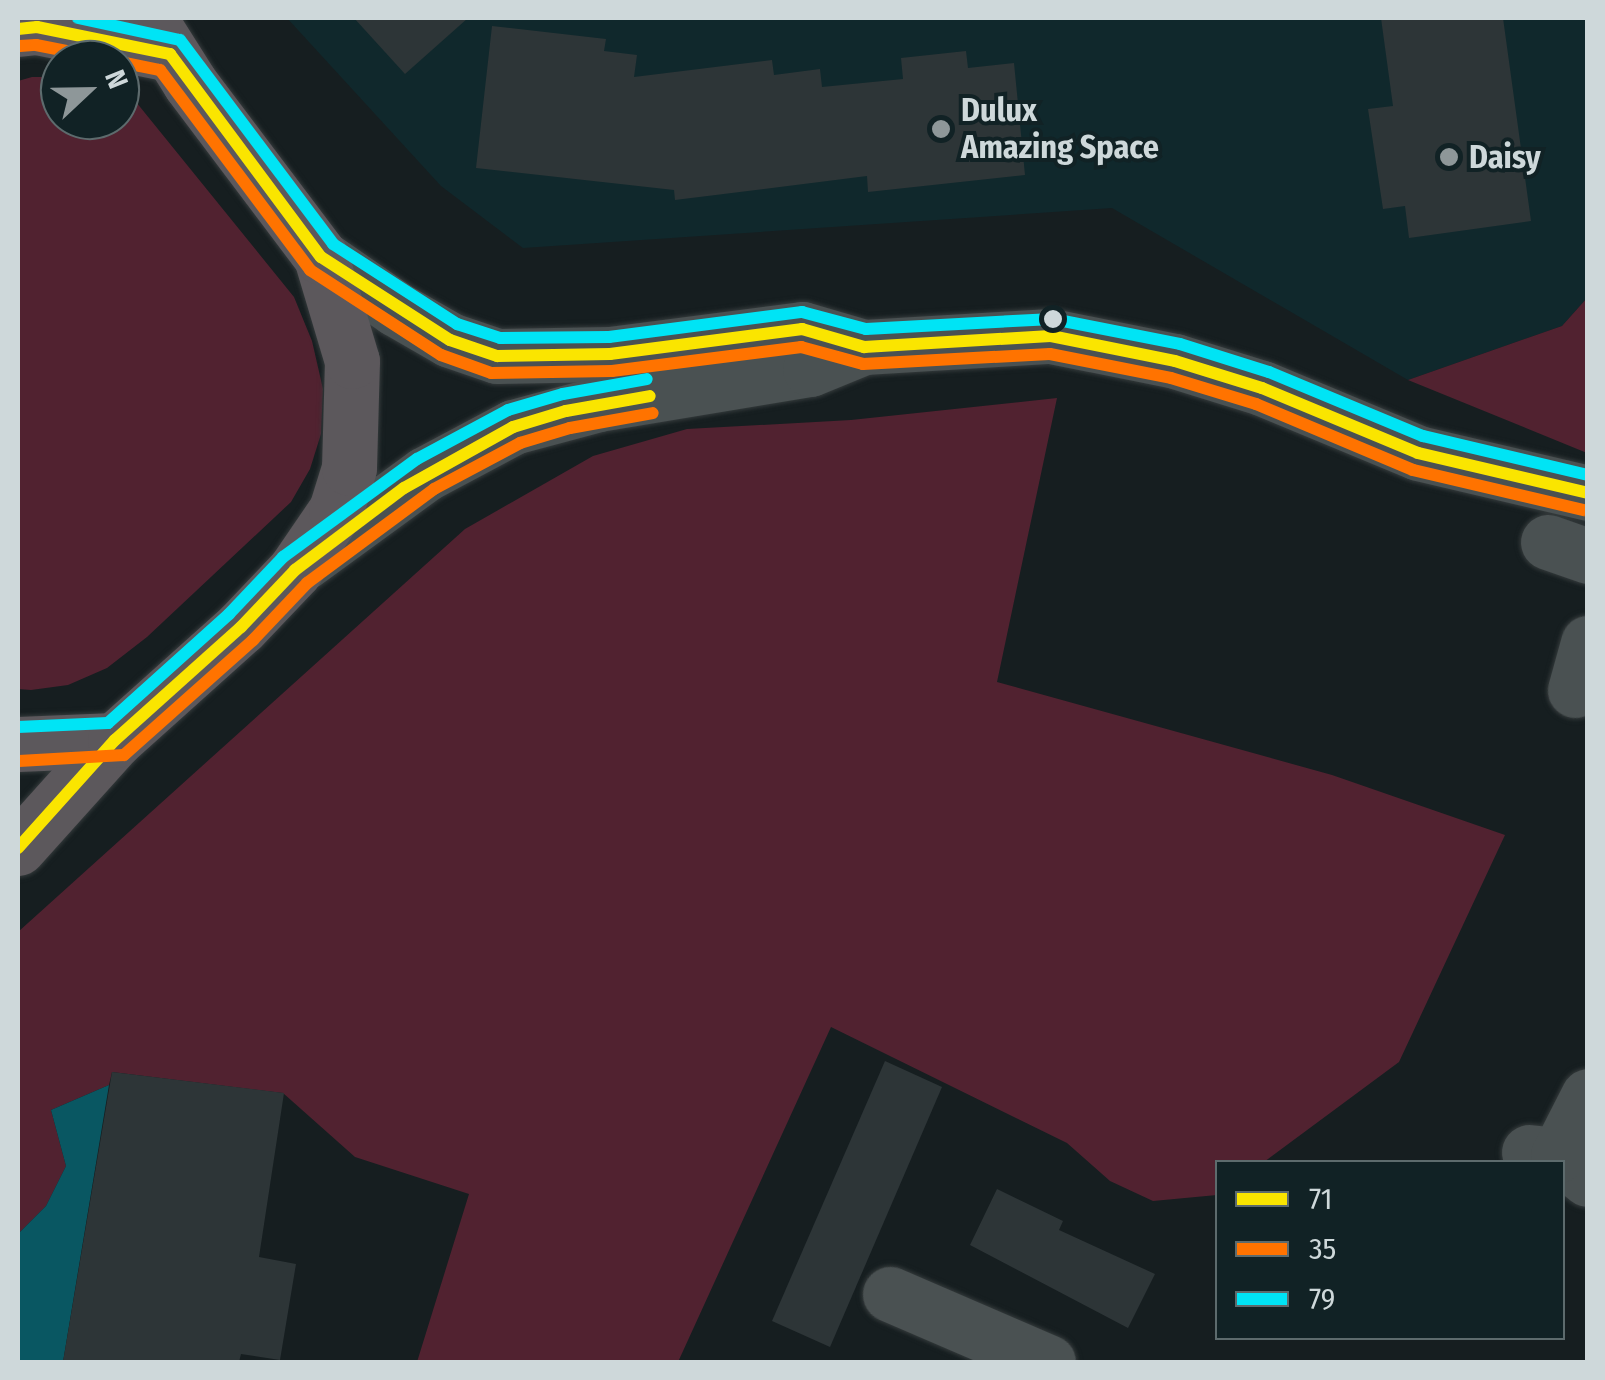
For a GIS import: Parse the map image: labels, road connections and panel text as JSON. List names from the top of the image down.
{
  "places": ["Dulux Amazing Space", "Daisy"],
  "lines": ["transit line 79", "transit line 71", "transit line 35"],
  "legend": ["71", "35", "79"],
  "north": "right"
}
